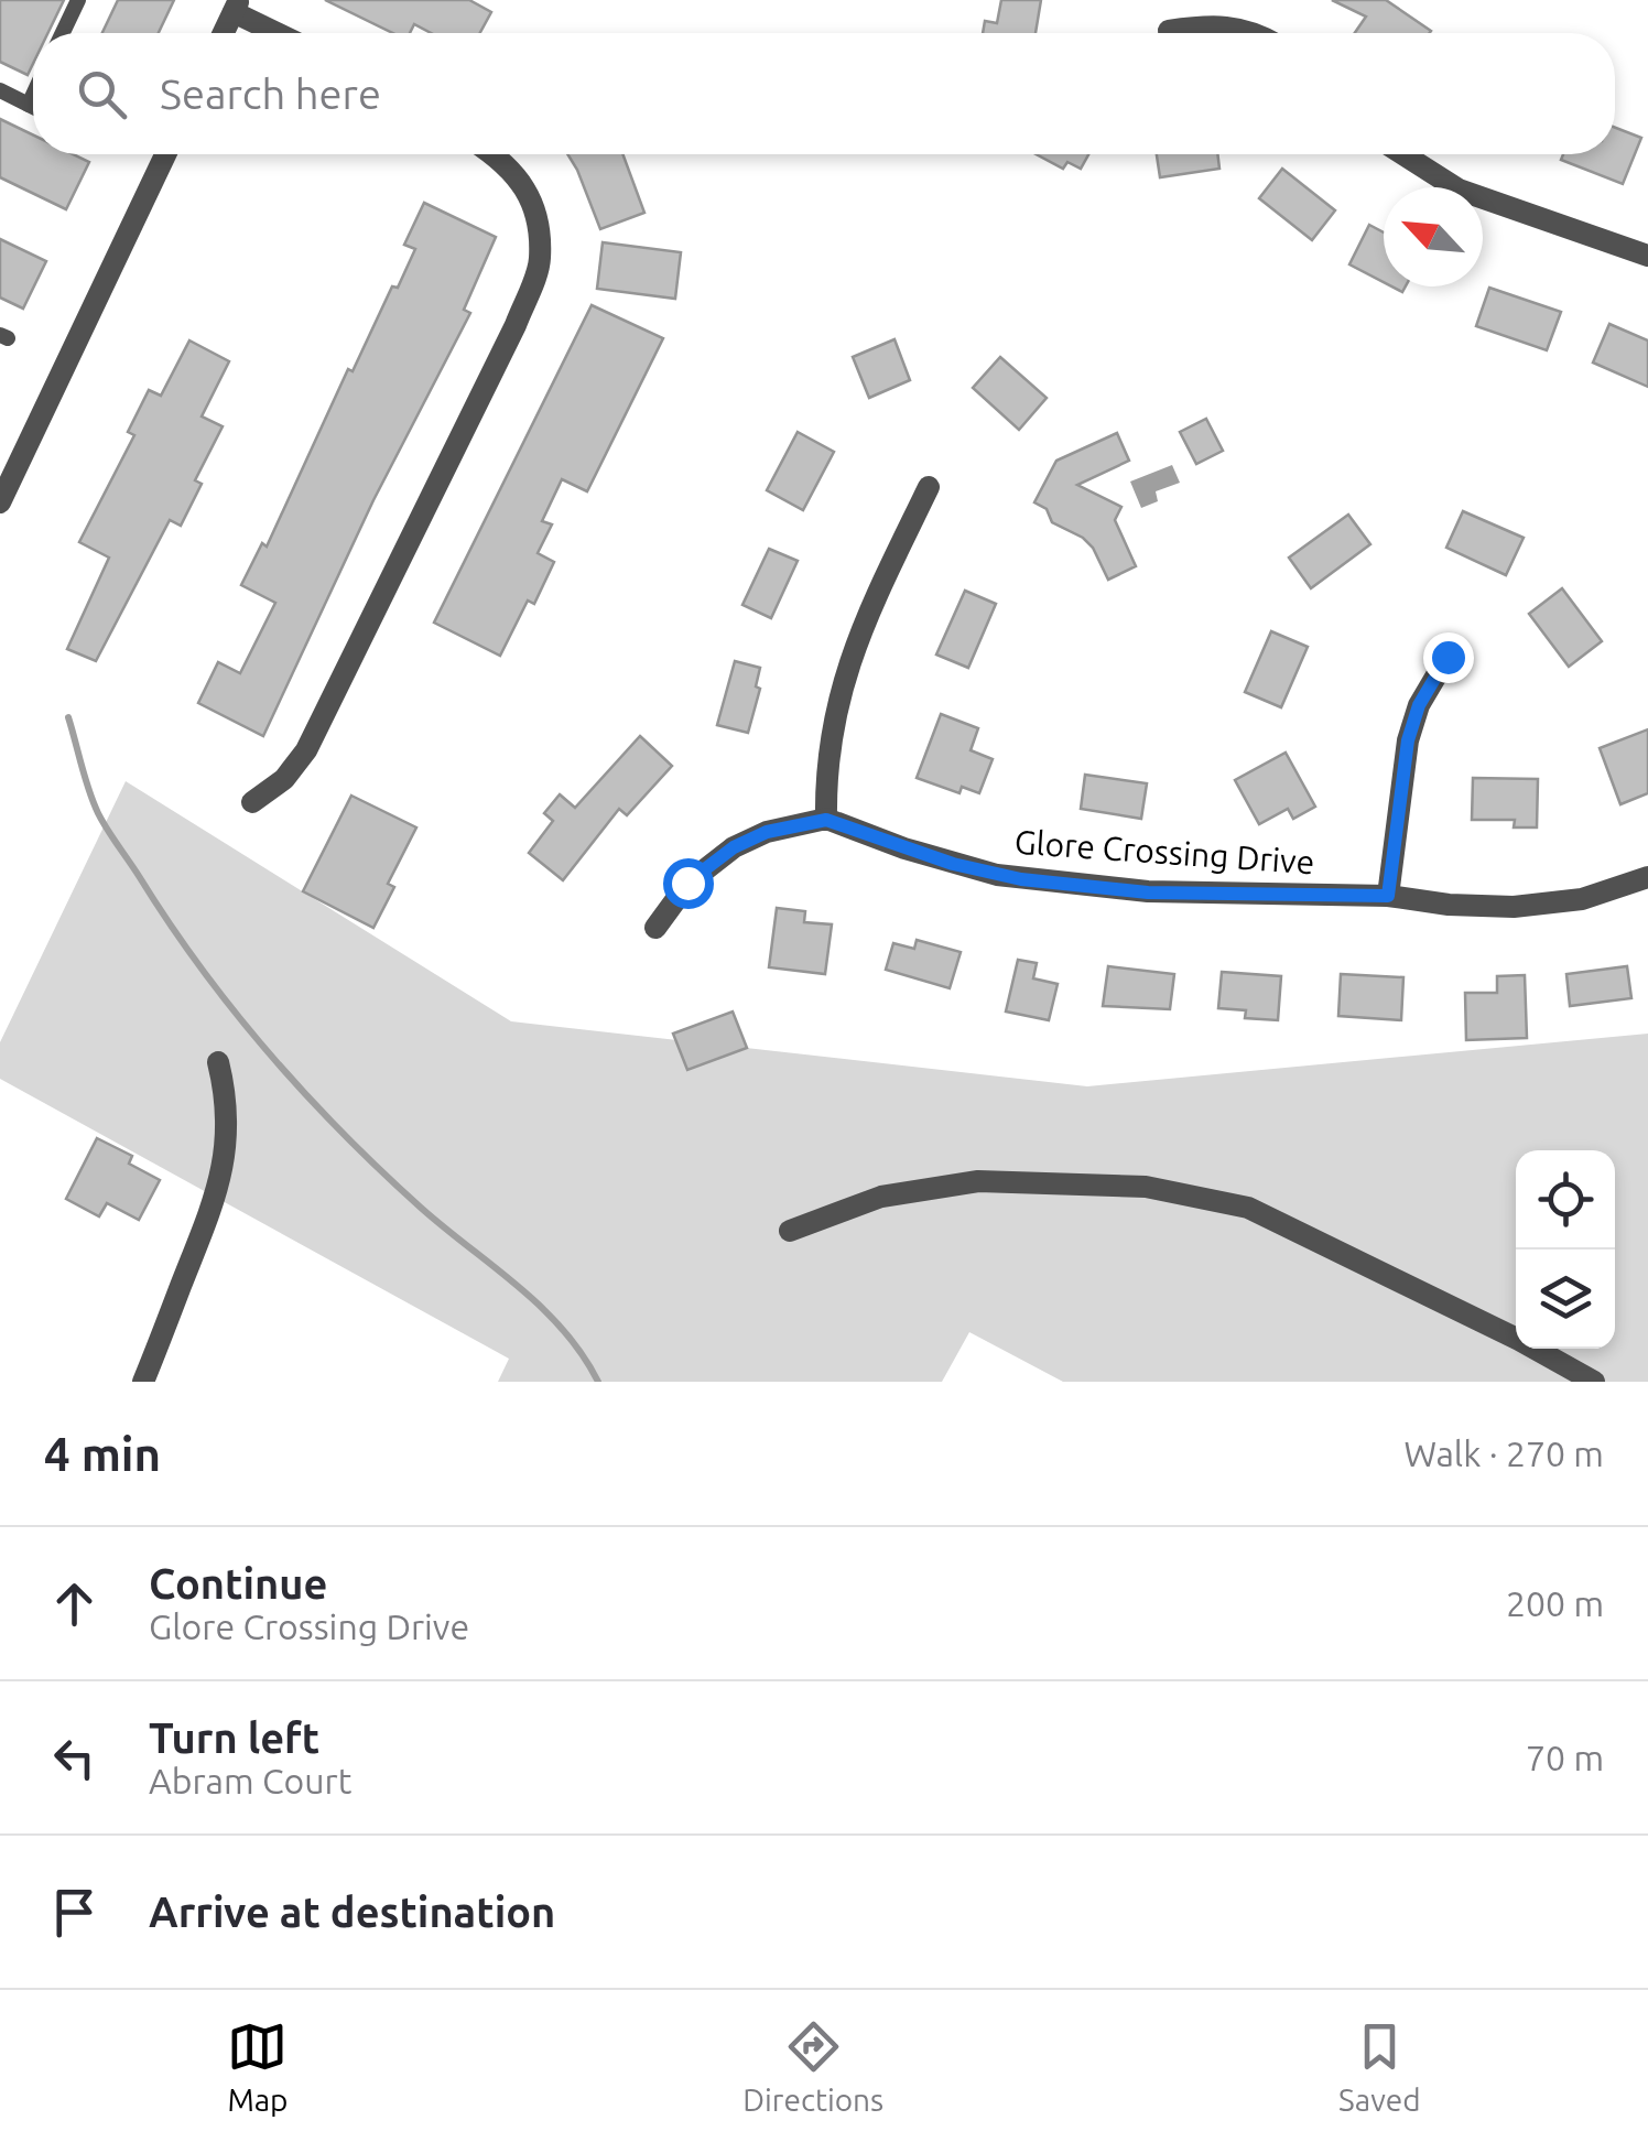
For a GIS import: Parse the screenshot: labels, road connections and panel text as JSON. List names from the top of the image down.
{
  "streets": {
    "street": ["Glore Crossing Drive"]
  },
  "north": "top left",
  "page": {
    "search": "Search here",
    "heading": ["4 min", "Walk · 270 m"],
    "list": [
      ["Continue", "Glore Crossing Drive", "200 m"],
      ["Turn left", "Abram Court", "70 m"],
      "Arrive at destination"
    ],
    "nav": ["Map", "Directions", "Saved"]
  }
}
